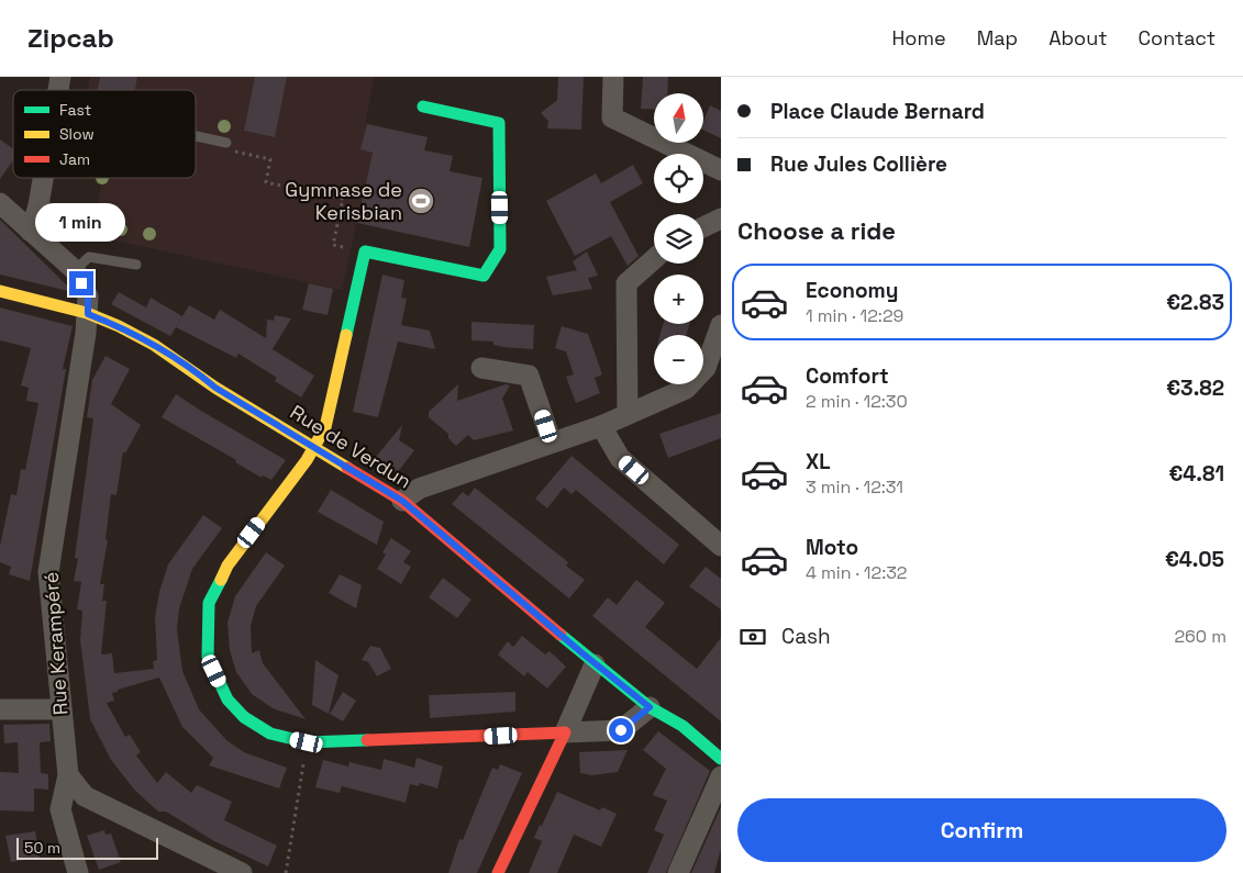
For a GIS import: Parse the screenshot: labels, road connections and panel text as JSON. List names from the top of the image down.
{
  "streets": {
    "street": ["Rue de Verdun", "Rue Kerampéré"]
  },
  "crossings": [
    ["Rue de Verdun", "Rue Kerampéré"]
  ],
  "places": {
    "sports": ["Gymnase de Kerisbian"]
  },
  "legend": ["Fast", "Slow", "Jam"],
  "scale_bar": "50 m",
  "north": "top",
  "page": {
    "header": "Zipcab",
    "nav": [
      "Home",
      "Map",
      "About",
      "Contact"
    ],
    "banner": ["Place Claude Bernard", "Rue Jules Collière"],
    "map_buttons": ["+", "−"],
    "heading": "Choose a ride",
    "bubble": "1 min",
    "list": [
      {
        "name": "Economy",
        "note": "1 min · 12:29",
        "value": "€2.83"
      },
      {
        "name": "Comfort",
        "note": "2 min · 12:30",
        "value": "€3.82"
      },
      {
        "name": "XL",
        "note": "3 min · 12:31",
        "value": "€4.81"
      },
      {
        "name": "Moto",
        "note": "4 min · 12:32",
        "value": "€4.05"
      }
    ],
    "pay": ["Cash", "260 m"],
    "buttons": "Confirm",
    "scale": "50 m"
  }
}
